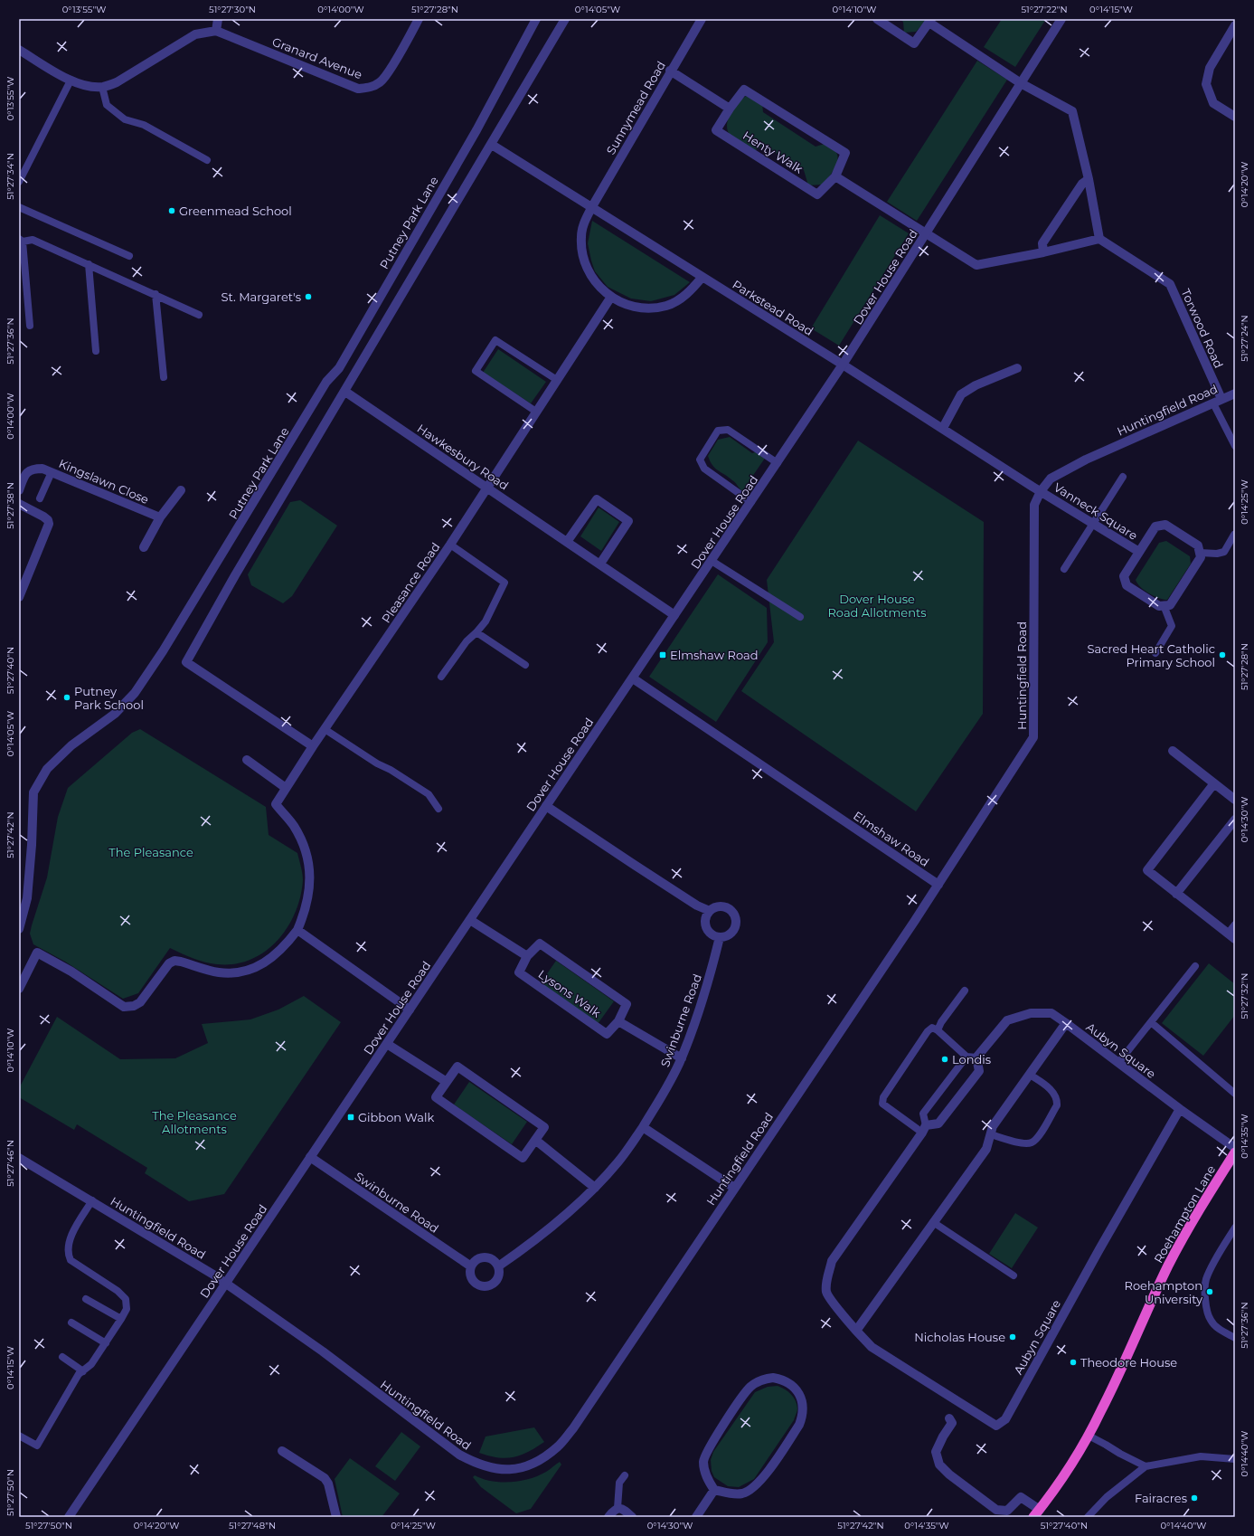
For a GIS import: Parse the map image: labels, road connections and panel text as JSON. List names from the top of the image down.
{
  "streets": {
    "highway": ["Roehampton Lane"],
    "street": [
      "Granard Avenue",
      "Sunnymead Road",
      "Henty Walk",
      "Putney Park Lane",
      "Dover House Road",
      "Parkstead Road",
      "Torwood Road",
      "Huntingfield Road",
      "Hawkesbury Road",
      "Kingslawn Close",
      "Vanneck Square",
      "Pleasance Road",
      "Elmshaw Road",
      "Lysons Walk",
      "Swinburne Road",
      "Aubyn Square"
    ]
  },
  "crossings": [
    ["Sunnymead Road", "Parkstead Road"],
    ["Dover House Road", "Parkstead Road"],
    ["Dover House Road", "Huntingfield Road"],
    ["Dover House Road", "Hawkesbury Road"],
    ["Dover House Road", "Elmshaw Road"],
    ["Dover House Road", "Swinburne Road"],
    ["Parkstead Road", "Huntingfield Road"],
    ["Parkstead Road", "Vanneck Square"],
    ["Torwood Road", "Huntingfield Road"],
    ["Huntingfield Road", "Vanneck Square"],
    ["Huntingfield Road", "Elmshaw Road"],
    ["Hawkesbury Road", "Pleasance Road"]
  ],
  "parks": ["Dover House Road Allotments", "The Pleasance", "The Pleasance Allotments"],
  "places": {
    "other": [
      "Greenmead School",
      "St. Margaret's",
      "Sacred Heart Catholic Primary School",
      "Putney Park School",
      "Londis",
      "Roehampton University",
      "Nicholas House",
      "Theodore House",
      "Fairacres"
    ],
    "transit": ["Elmshaw Road", "Gibbon Walk"]
  },
  "coordinates": [
    "0°13'55\"W",
    "51°27'30\"N",
    "0°14'00\"W",
    "51°27'28\"N",
    "0°14'05\"W",
    "0°14'10\"W",
    "51°27'22\"N",
    "0°14'15\"W",
    "51°27'34\"N",
    "0°14'20\"W",
    "51°27'24\"N",
    "51°27'36\"N",
    "0°14'25\"W",
    "51°27'38\"N",
    "51°27'40\"N",
    "0°14'30\"W",
    "51°27'42\"N",
    "51°27'32\"N",
    "0°14'35\"W",
    "51°27'46\"N",
    "0°14'40\"W",
    "51°27'50\"N",
    "51°27'48\"N"
  ]
}
